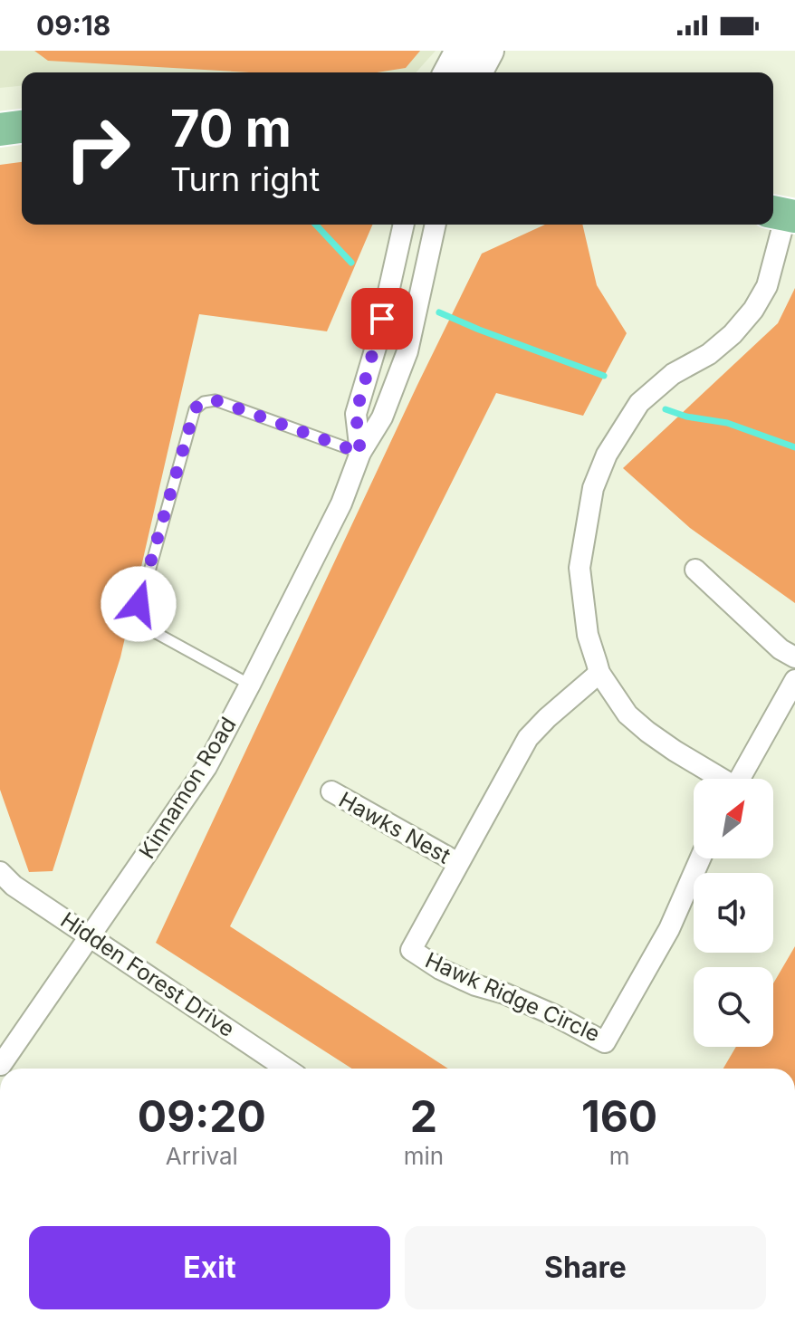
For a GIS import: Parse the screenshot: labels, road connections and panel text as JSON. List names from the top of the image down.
{
  "streets": {
    "street": [
      "Kinnamon Road",
      "Hawks Nest",
      "Hidden Forest Drive",
      "Hawk Ridge Circle"
    ]
  },
  "crossings": [
    ["Kinnamon Road", "Hidden Forest Drive"],
    ["Hawks Nest", "Hawk Ridge Circle"]
  ],
  "north": "top right",
  "page": {
    "status": "09:18",
    "turn": ["70 m", "Turn right"],
    "eta": [
      "09:20",
      "Arrival",
      "2",
      "min",
      "160",
      "m"
    ],
    "buttons": ["Exit", "Share"]
  }
}
